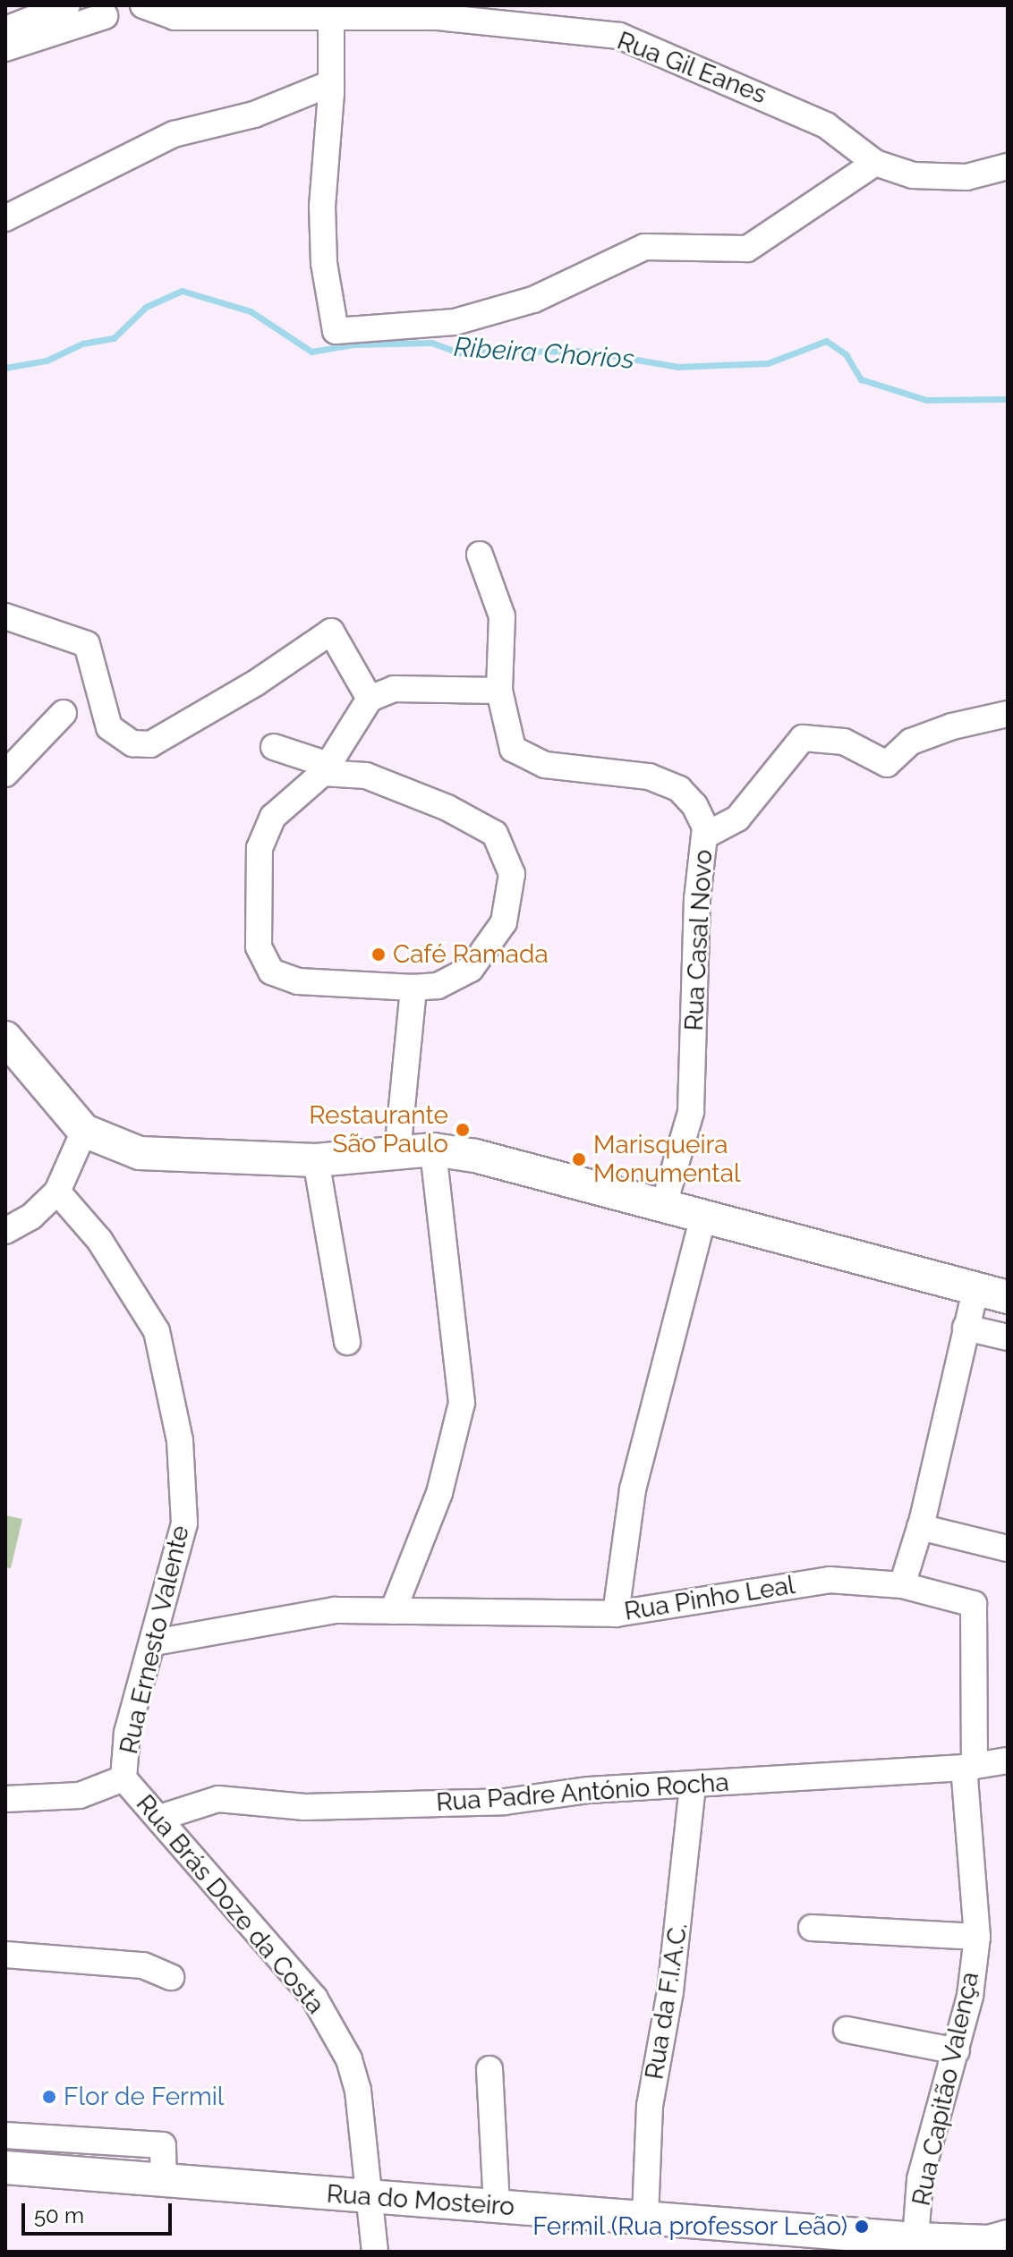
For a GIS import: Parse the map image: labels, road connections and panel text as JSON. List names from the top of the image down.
{
  "streets": {
    "main road": ["Rua do Mosteiro"],
    "street": [
      "Rua Gil Eanes",
      "Rua Casal Novo",
      "Rua Pinho Leal",
      "Rua Ernesto Valente",
      "Rua Padre António Rocha",
      "Rua Brás Doze da Costa",
      "Rua da F.I.A.C.",
      "Rua Capitão Valença"
    ]
  },
  "crossings": [
    ["Rua Pinho Leal", "Rua Ernesto Valente"],
    ["Rua Pinho Leal", "Rua Padre António Rocha"],
    ["Rua Pinho Leal", "Rua Capitão Valença"],
    ["Rua Ernesto Valente", "Rua Brás Doze da Costa"],
    ["Rua Padre António Rocha", "Rua Brás Doze da Costa"],
    ["Rua Padre António Rocha", "Rua da F.I.A.C."],
    ["Rua Padre António Rocha", "Rua Capitão Valença"],
    ["Rua Brás Doze da Costa", "Rua do Mosteiro"],
    ["Rua da F.I.A.C.", "Rua do Mosteiro"],
    ["Rua Capitão Valença", "Rua do Mosteiro"]
  ],
  "water": ["Ribeira Chorios"],
  "places": [
    "Café Ramada",
    "Restaurante São Paulo",
    "Marisqueira Monumental",
    "Flor de Fermil",
    "Fermil (Rua professor Leão)"
  ],
  "scale_bar": "50 m"
}
